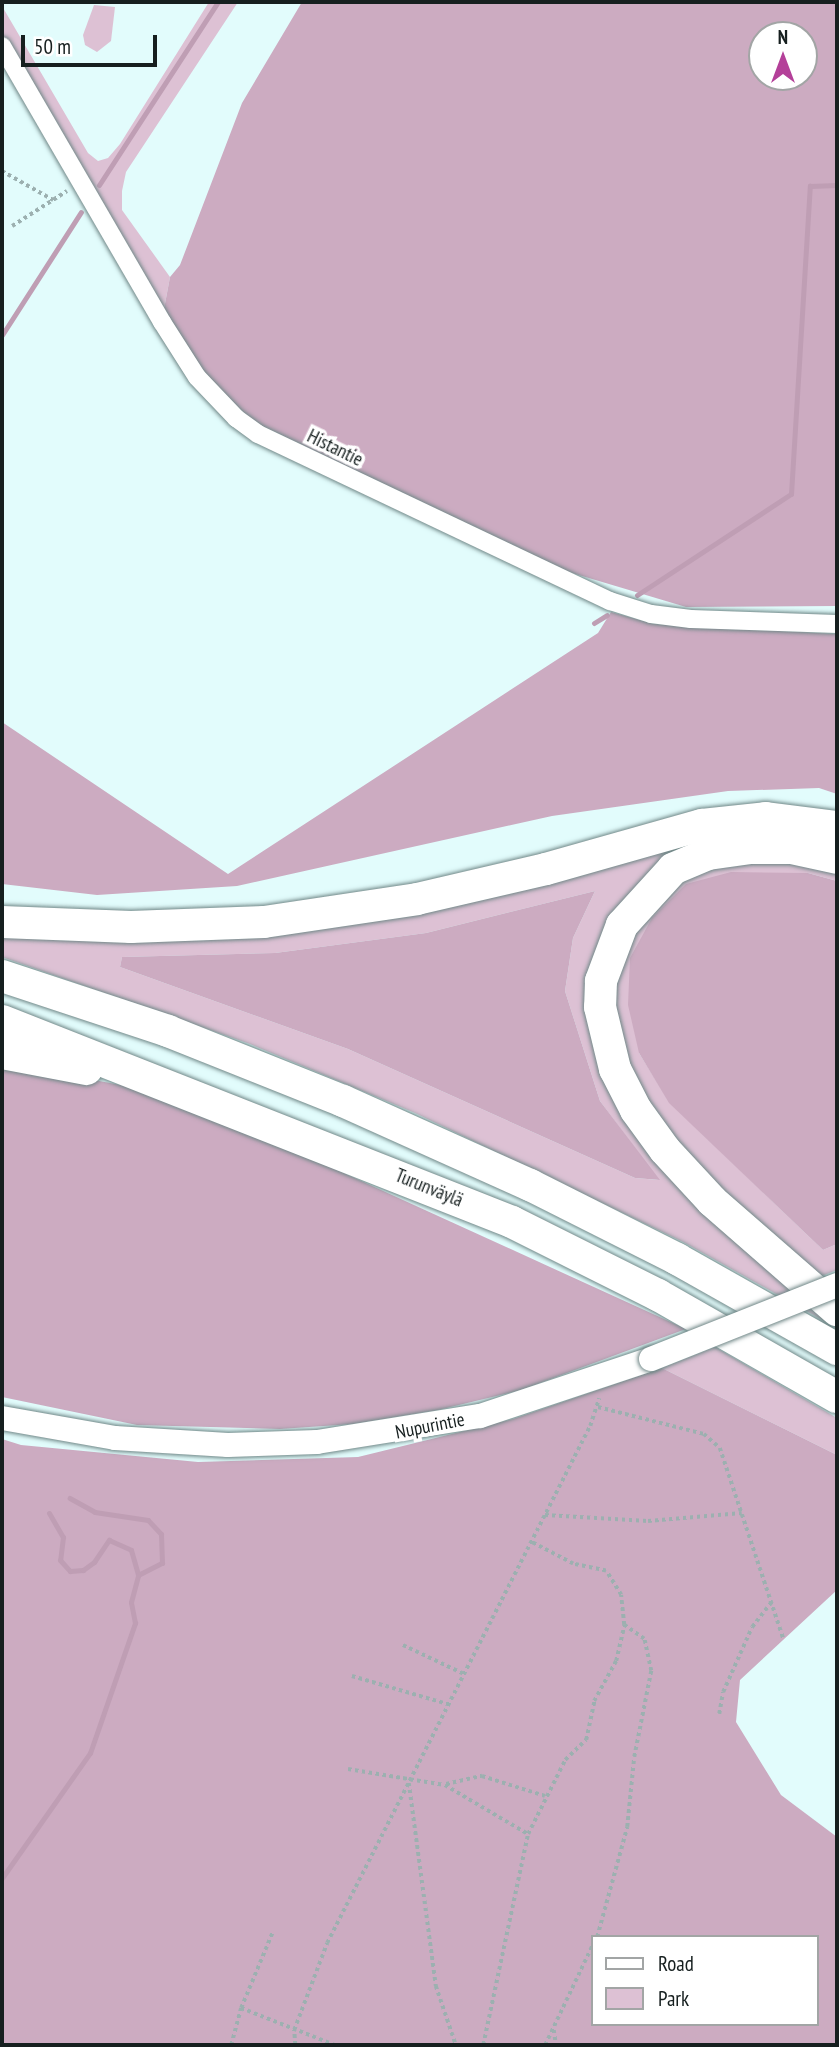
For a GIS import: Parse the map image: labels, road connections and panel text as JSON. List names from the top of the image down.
{
  "streets": {
    "highway": ["Turunväylä"],
    "main road": ["Nupurintie"],
    "street": ["Histantie"]
  },
  "legend": ["Road", "Park"],
  "scale_bar": "50 m",
  "north": "top"
}
